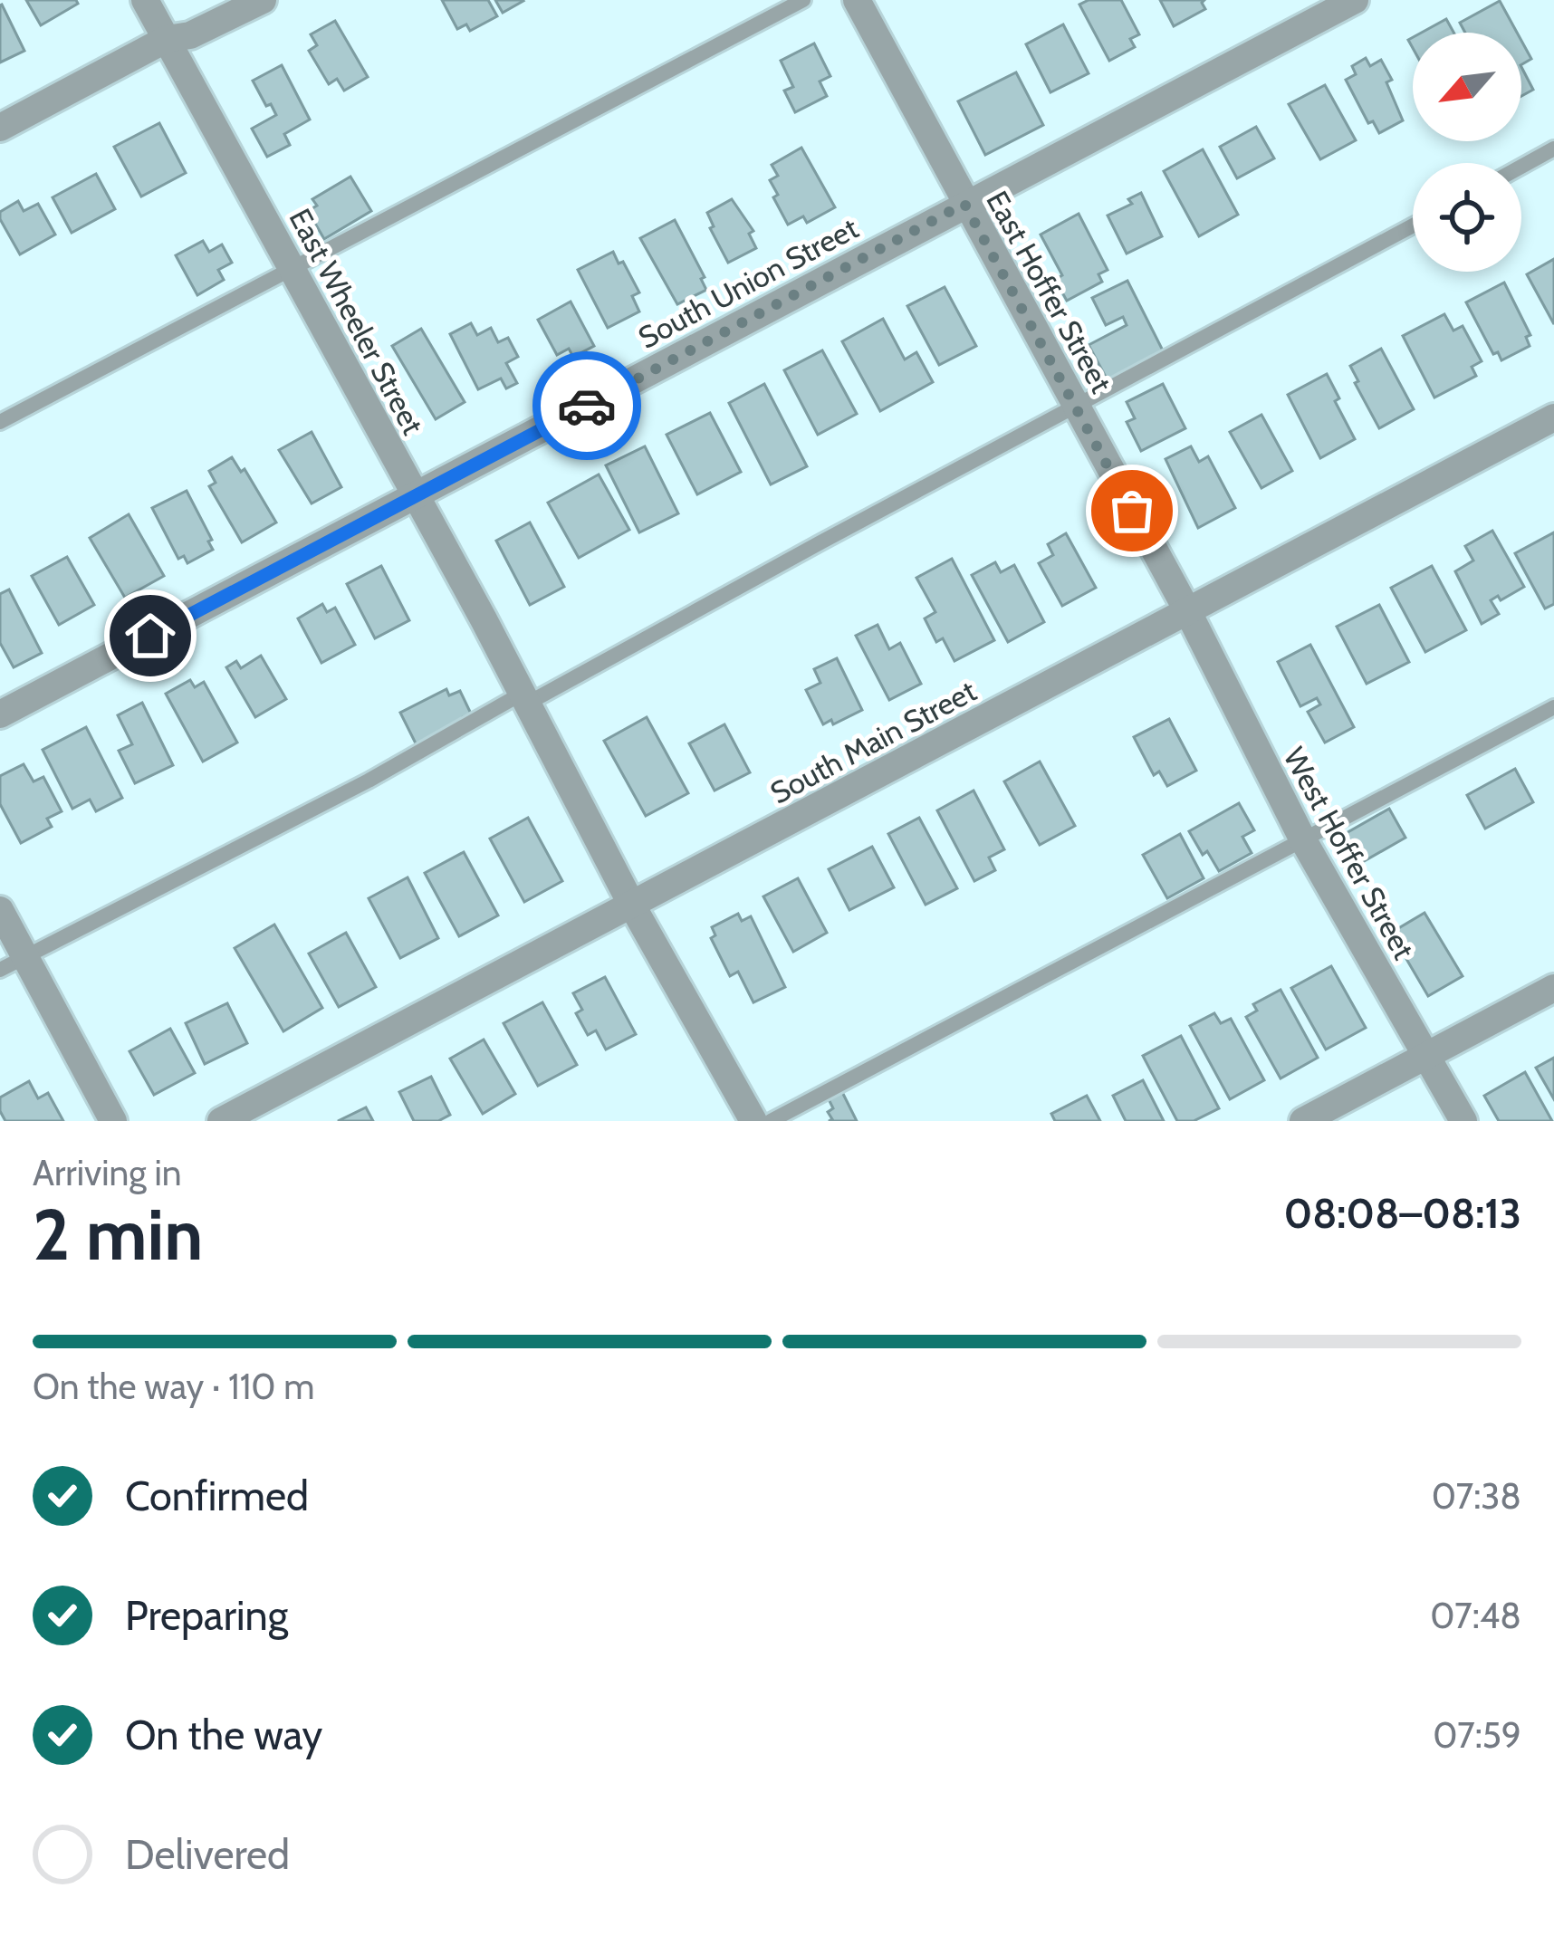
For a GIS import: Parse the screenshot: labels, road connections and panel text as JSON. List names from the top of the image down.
{
  "streets": {
    "street": [
      "South Union Street",
      "East Hoffer Street",
      "East Wheeler Street",
      "South Main Street",
      "West Hoffer Street"
    ]
  },
  "crossings": [
    ["South Union Street", "East Hoffer Street"],
    ["South Union Street", "East Wheeler Street"],
    ["East Hoffer Street", "South Main Street"],
    ["East Hoffer Street", "West Hoffer Street"],
    ["East Wheeler Street", "South Main Street"],
    ["South Main Street", "West Hoffer Street"]
  ],
  "north": "bottom left",
  "page": {
    "heading": ["2 min", "Arriving in", "08:08–08:13"],
    "bar": "On the way · 110 m",
    "list": [
      ["Confirmed", "07:38"],
      ["Preparing", "07:48"],
      ["On the way", "07:59"],
      "Delivered"
    ]
  }
}
